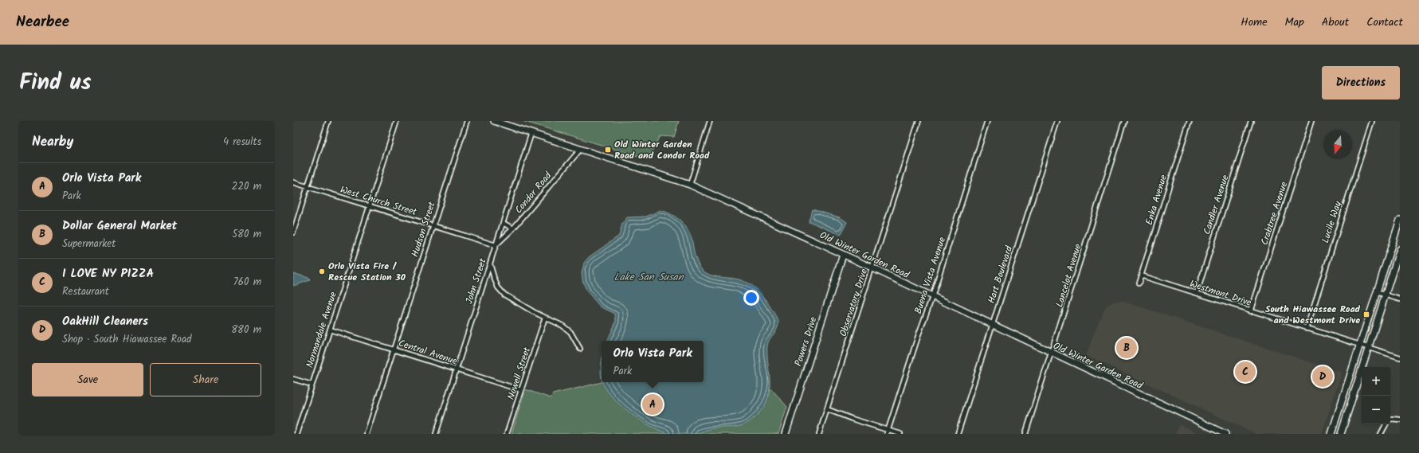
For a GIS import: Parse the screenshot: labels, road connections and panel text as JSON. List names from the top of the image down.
{
  "streets": {
    "main road": ["Old Winter Garden Road", "Powers Drive"],
    "street": [
      "Condor Road",
      "Enka Avenue",
      "West Church Street",
      "Candler Avenue",
      "Crabtree Avenue",
      "Lucile Way",
      "Hudson Street",
      "Hart Boulevard",
      "Buena Vista Avenue",
      "Lancelot Avenue",
      "John Street",
      "Westmont Drive",
      "Observatory Drive",
      "Normandale Avenue",
      "Central Avenue",
      "Nowell Street"
    ]
  },
  "crossings": [
    ["Condor Road", "West Church Street"],
    ["Condor Road", "Old Winter Garden Road"],
    ["Condor Road", "John Street"],
    ["Enka Avenue", "Westmont Drive"],
    ["West Church Street", "Hudson Street"],
    ["West Church Street", "John Street"],
    ["West Church Street", "Normandale Avenue"],
    ["Candler Avenue", "Westmont Drive"],
    ["Crabtree Avenue", "Westmont Drive"],
    ["Lucile Way", "Westmont Drive"],
    ["Hudson Street", "Central Avenue"],
    ["Old Winter Garden Road", "Hart Boulevard"],
    ["Old Winter Garden Road", "Buena Vista Avenue"],
    ["Old Winter Garden Road", "Lancelot Avenue"],
    ["Old Winter Garden Road", "John Street"],
    ["Old Winter Garden Road", "Observatory Drive"],
    ["Old Winter Garden Road", "Powers Drive"],
    ["John Street", "Central Avenue"],
    ["Normandale Avenue", "Central Avenue"],
    ["Central Avenue", "Nowell Street"]
  ],
  "water": ["Lake San Susan"],
  "places": {
    "transit": ["Old Winter Garden Road and Condor Road", "South Hiawassee Road and Westmont Drive"],
    "other": ["Orlo Vista Fire / Rescue Station 30"]
  },
  "north": "bottom",
  "page": {
    "header": "Nearbee",
    "nav": [
      "Home",
      "Map",
      "About",
      "Contact"
    ],
    "title": "Find us",
    "buttons": [
      "Directions",
      ["Save", "Share"]
    ],
    "heading": ["Nearby", "4 results"],
    "list": [
      {
        "mark": "A",
        "name": "Orlo Vista Park",
        "note": "Park",
        "value": "220 m"
      },
      {
        "mark": "B",
        "name": "Dollar General Market",
        "note": "Supermarket",
        "value": "580 m"
      },
      {
        "mark": "C",
        "name": "I LOVE NY PIZZA",
        "note": "Restaurant",
        "value": "760 m"
      },
      {
        "mark": "D",
        "name": "OakHill Cleaners",
        "note": "Shop · South Hiawassee Road",
        "value": "880 m"
      }
    ],
    "pins": [
      "B",
      "C",
      "D",
      "A"
    ],
    "popup": ["Orlo Vista Park", "Park"],
    "map_buttons": ["+", "−"]
  }
}
